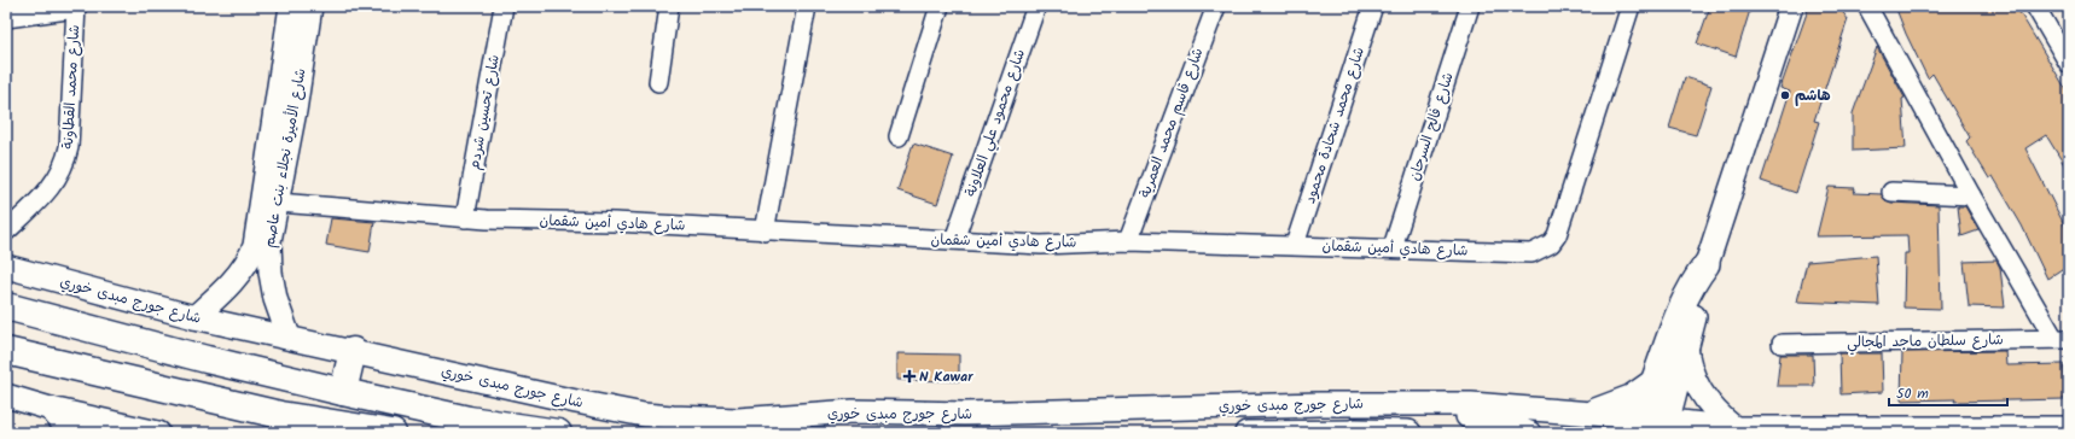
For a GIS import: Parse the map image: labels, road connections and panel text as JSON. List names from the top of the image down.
{
  "streets": {
    "street": [
      "شارع محمد القطاونة",
      "شارع تحسين شردم",
      "شارع محمود علي العلاونة",
      "شارع قاسم محمد العمرية",
      "شارع محمد شحادة محمود",
      "شارع فالح السرحان",
      "شارع الأميرة نجلاء بنت عاصم",
      "شارع هادي أمين شقمان",
      "شارع جورج مبدى خوري",
      "شارع سلطان ماجد المجالي"
    ]
  },
  "crossings": [
    ["شارع تحسين شردم", "شارع هادي أمين شقمان"],
    ["شارع محمود علي العلاونة", "شارع هادي أمين شقمان"],
    ["شارع قاسم محمد العمرية", "شارع هادي أمين شقمان"],
    ["شارع محمد شحادة محمود", "شارع هادي أمين شقمان"],
    ["شارع فالح السرحان", "شارع هادي أمين شقمان"],
    ["شارع الأميرة نجلاء بنت عاصم", "شارع هادي أمين شقمان"],
    ["شارع الأميرة نجلاء بنت عاصم", "شارع جورج مبدى خوري"]
  ],
  "places": {
    "other": ["هاشم"],
    "health": ["N Kawar"]
  },
  "scale_bar": "50 m"
}
